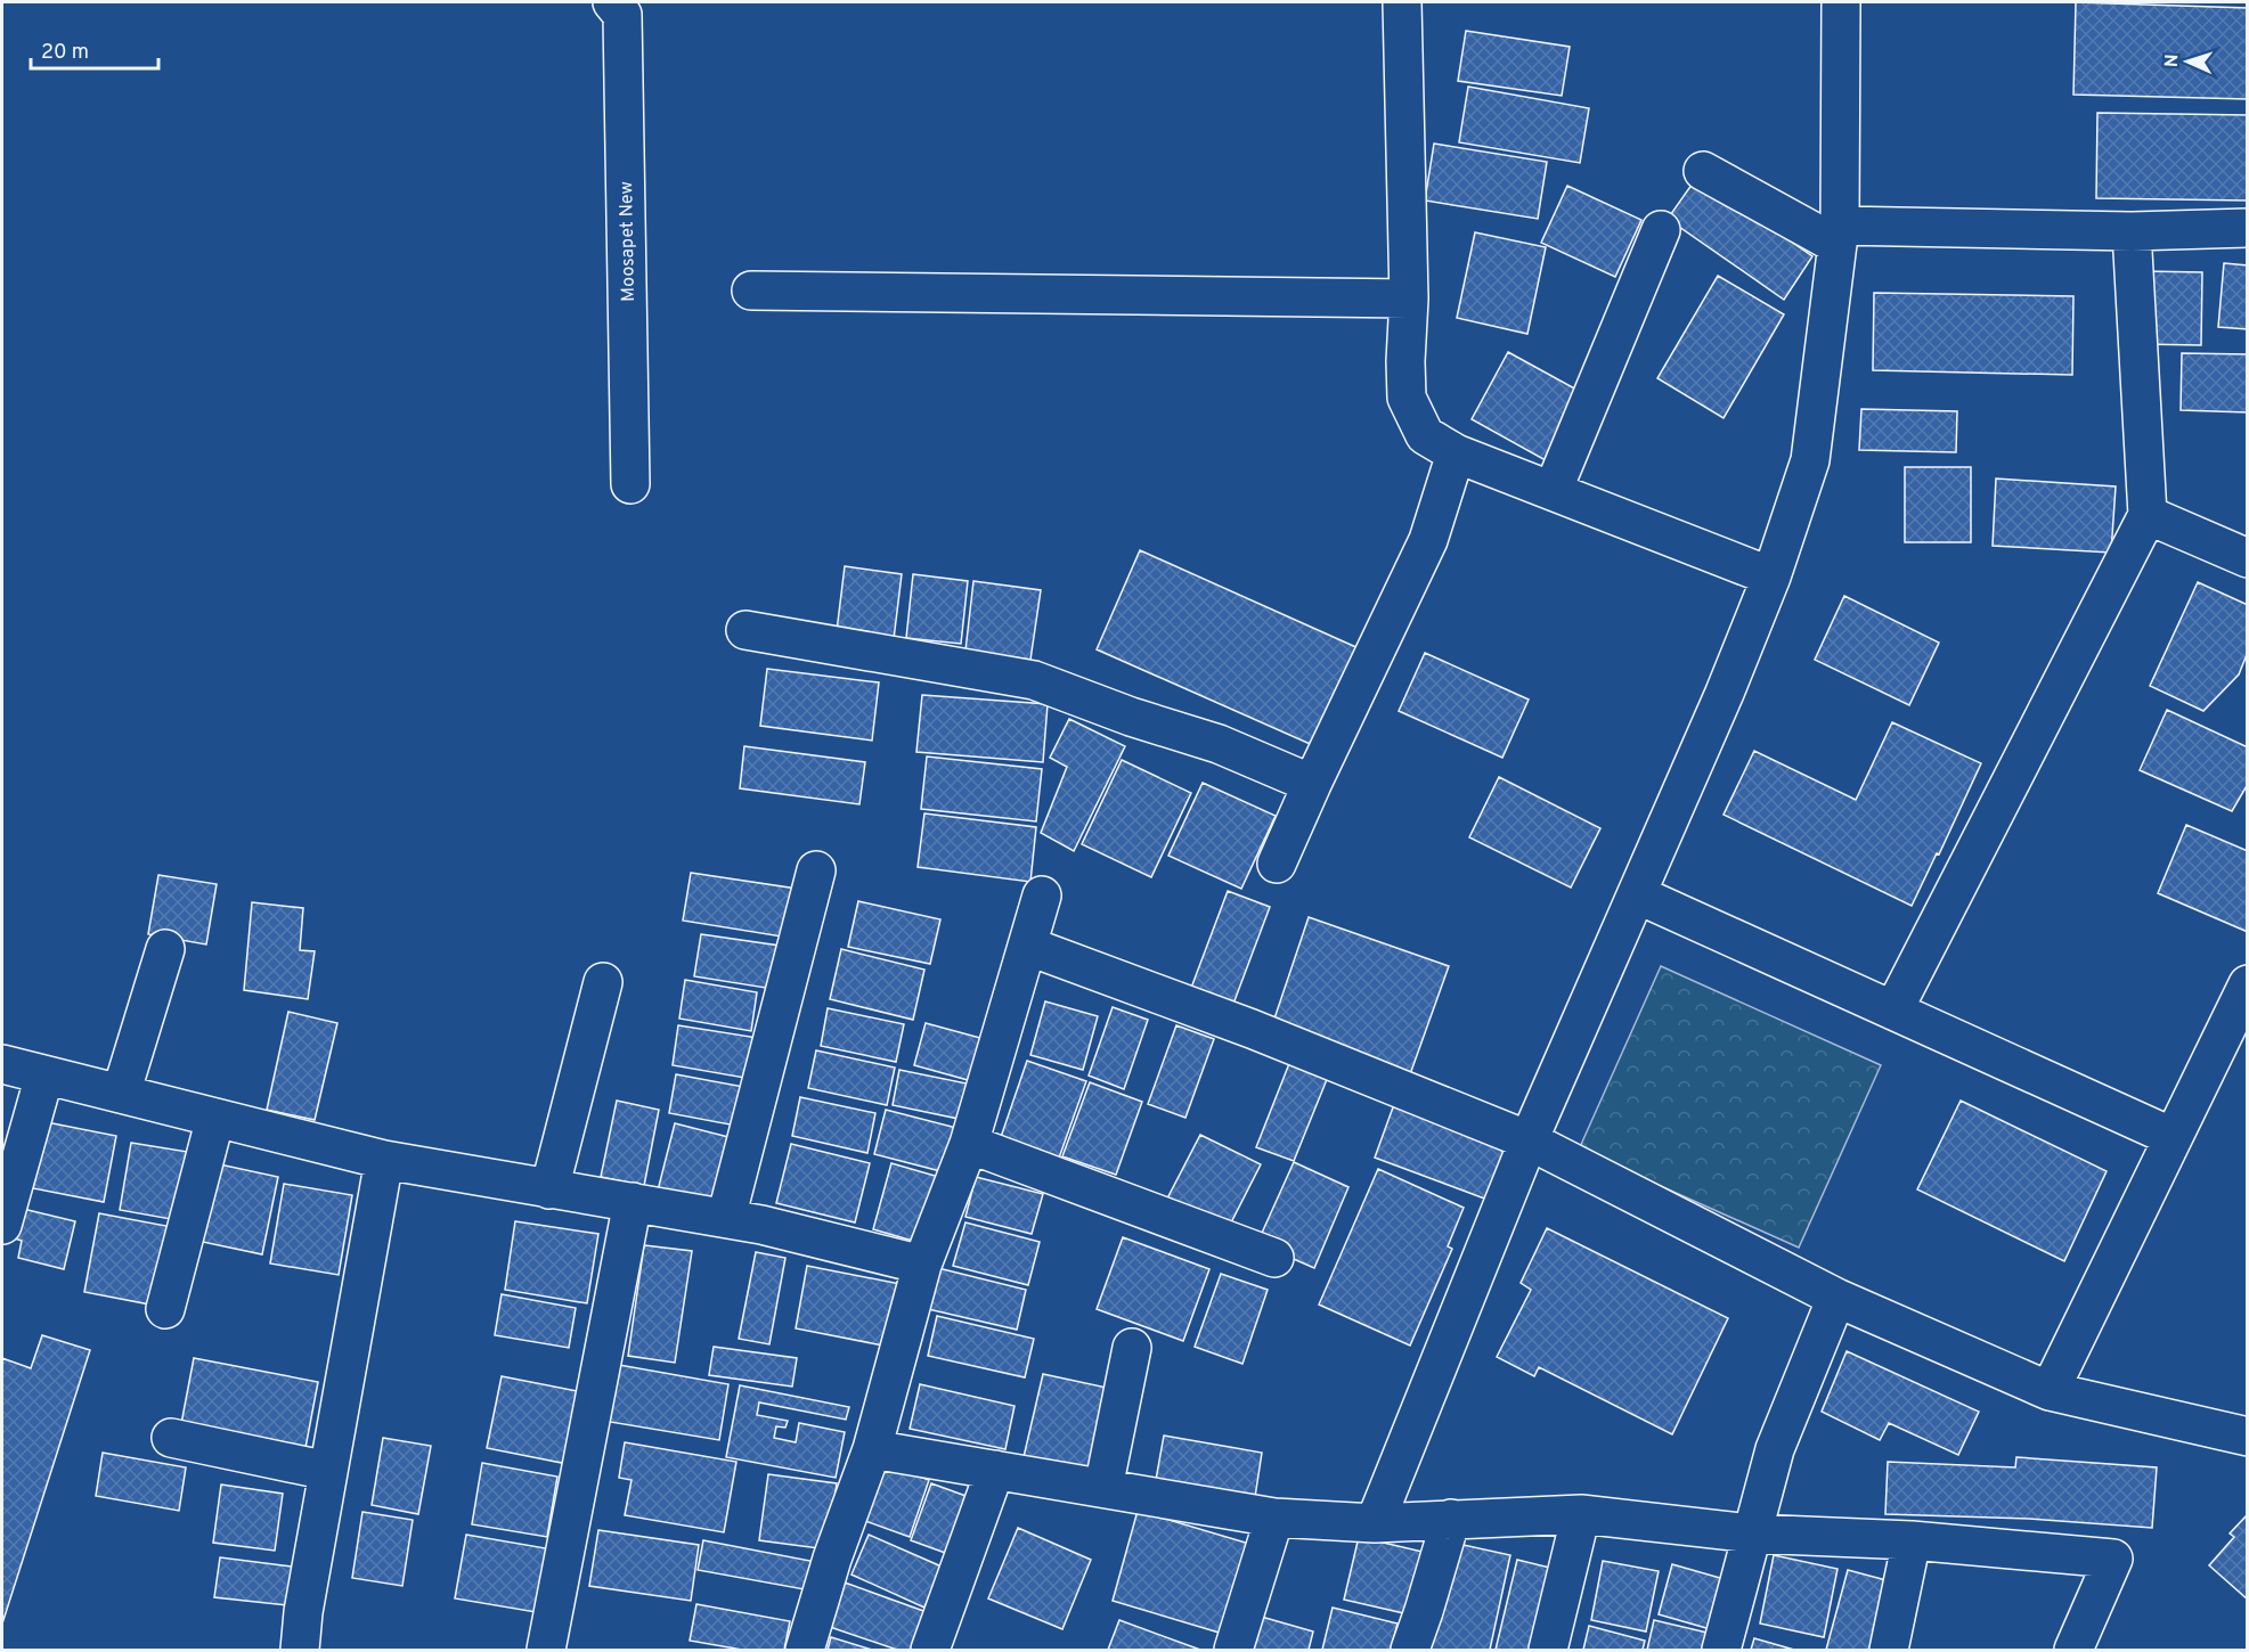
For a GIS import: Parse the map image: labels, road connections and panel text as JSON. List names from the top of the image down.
{
  "streets": {
    "street": ["Moosapet New"]
  },
  "scale_bar": "20 m",
  "north": "left"
}
